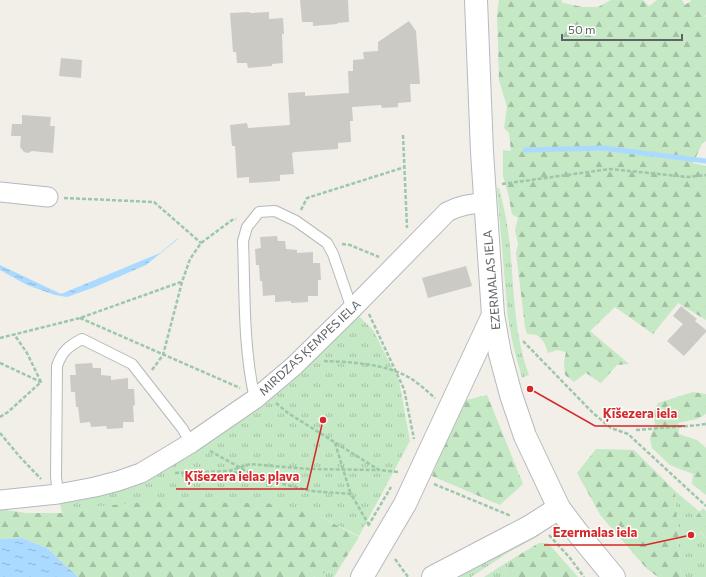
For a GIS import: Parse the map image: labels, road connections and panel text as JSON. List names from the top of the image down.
{
  "streets": {
    "street": ["EZERMALAS IELA", "MIRDZAS ĶEMPES IELA"]
  },
  "crossings": [
    ["EZERMALAS IELA", "MIRDZAS ĶEMPES IELA"]
  ],
  "places": ["Ķīšezera iela", "Ķīšezera ielas pļava", "Ezermalas iela"],
  "scale_bar": "50 m"
}
